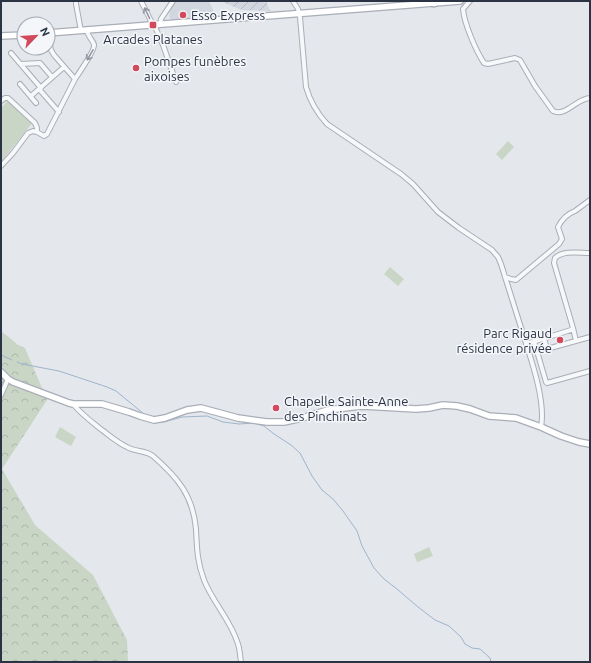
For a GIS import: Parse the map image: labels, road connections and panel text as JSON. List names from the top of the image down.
{
  "places": {
    "other": [
      "Esso Express",
      "Pompes funèbres aixoises",
      "Parc Rigaud résidence privée",
      "Chapelle Sainte-Anne des Pinchinats"
    ],
    "transit": ["Arcades Platanes"]
  },
  "north": "top right"
}
